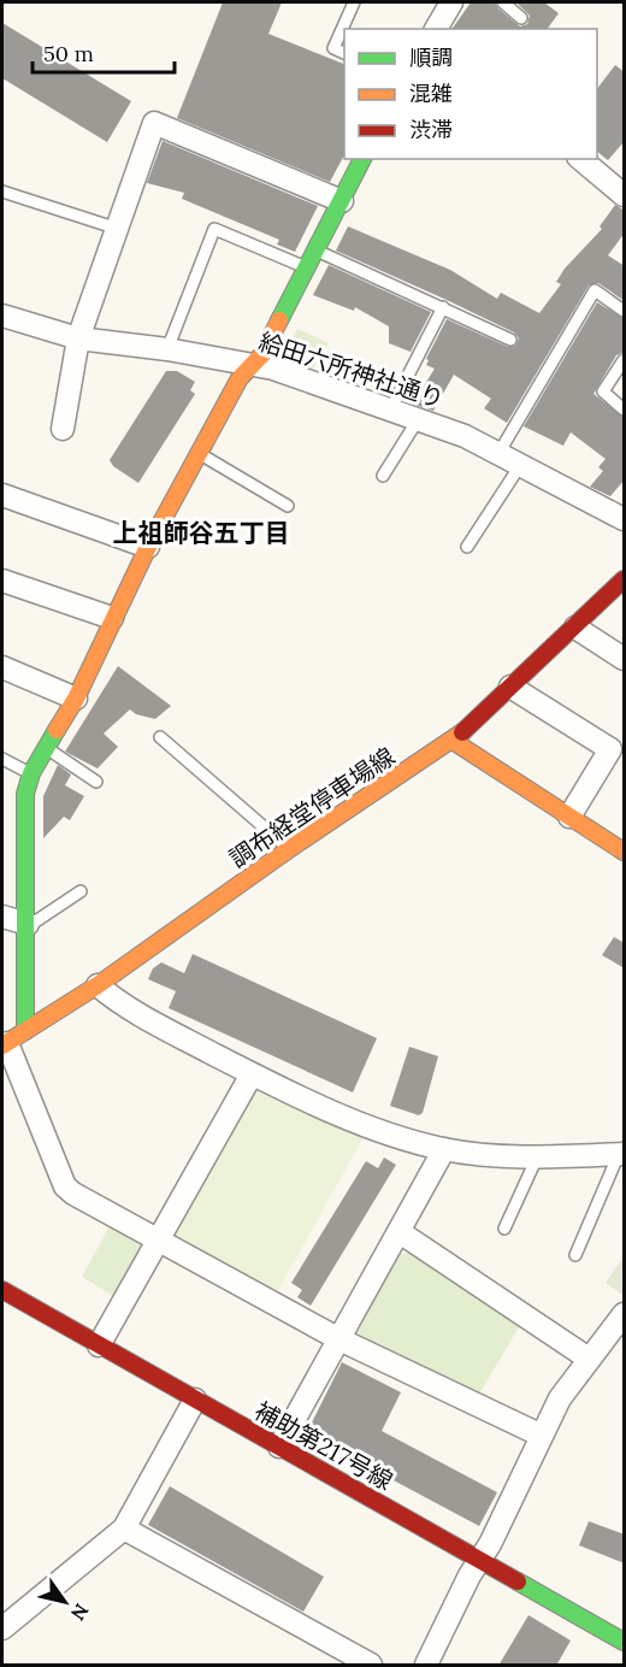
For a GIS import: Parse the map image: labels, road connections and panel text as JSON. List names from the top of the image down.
{
  "streets": {
    "street": ["給田六所神社通り", "調布経堂停車場線", "補助第217号線"]
  },
  "districts": ["上祖師谷五丁目"],
  "legend": ["順調", "混雑", "渋滞"],
  "scale_bar": "50 m",
  "north": "bottom right"
}
